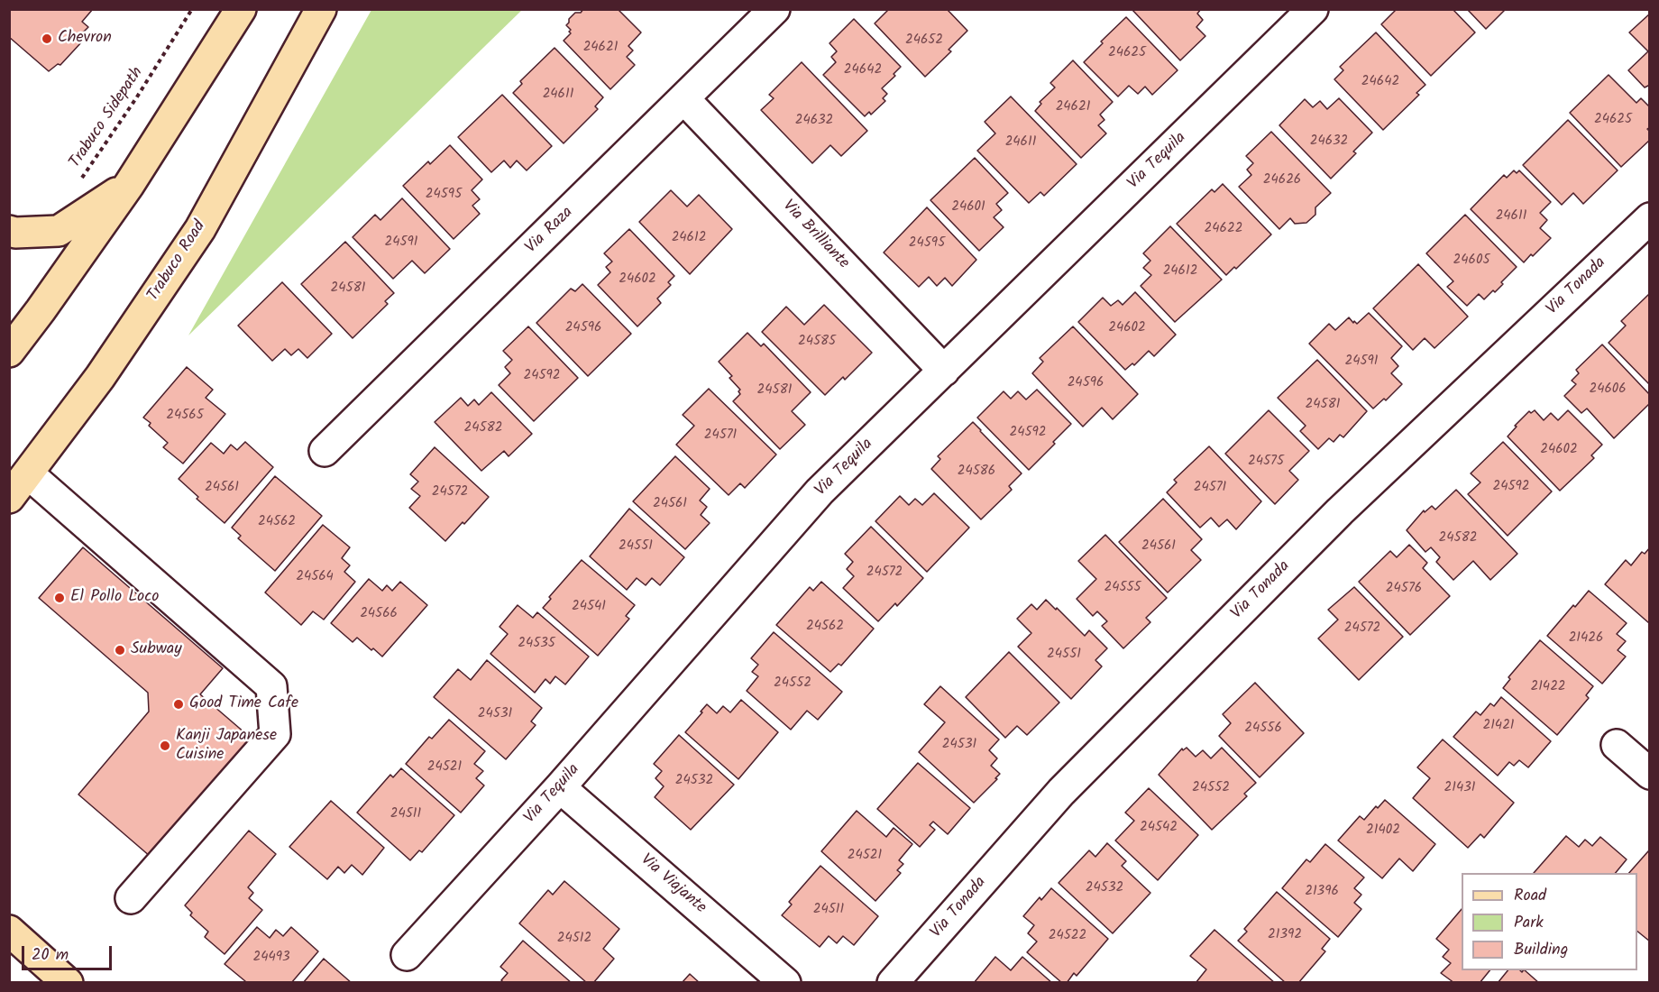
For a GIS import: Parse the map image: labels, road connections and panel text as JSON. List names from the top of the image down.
{
  "streets": {
    "main road": ["Trabuco Road"],
    "street": [
      "Via Tequila",
      "Via Raza",
      "Via Brilliante",
      "Via Tonada",
      "Via Viajante"
    ],
    "path": ["Trabuco Sidepath"]
  },
  "crossings": [
    ["Via Tequila", "Via Brilliante"],
    ["Via Tequila", "Via Viajante"],
    ["Via Raza", "Via Brilliante"]
  ],
  "places": [
    "Chevron",
    "El Pollo Loco",
    "Subway",
    "Good Time Cafe",
    "Kanji Japanese Cuisine"
  ],
  "house_numbers": [
    "24652",
    "24621",
    "24625",
    "24642",
    "24642",
    "24611",
    "24621",
    "24625",
    "24632",
    "24632",
    "24611",
    "24626",
    "24595",
    "24601",
    "24611",
    "24622",
    "24612",
    "24591",
    "24595",
    "24605",
    "24612",
    "24602",
    "24581",
    "24596",
    "24602",
    "24585",
    "24591",
    "24592",
    "24596",
    "24606",
    "24581",
    "24581",
    "24565",
    "24582",
    "24592",
    "24571",
    "24602",
    "24575",
    "24586",
    "24592",
    "24561",
    "24571",
    "24572",
    "24561",
    "24562",
    "24582",
    "24551",
    "24561",
    "24572",
    "24564",
    "24555",
    "24576",
    "24541",
    "24566",
    "24562",
    "24572",
    "21426",
    "24535",
    "24551",
    "24552",
    "21422",
    "24531",
    "21421",
    "24556",
    "24531",
    "24521",
    "24532",
    "24552",
    "21431",
    "24511",
    "24542",
    "21402",
    "24521",
    "24532",
    "21396",
    "24511",
    "21392",
    "24522",
    "24512",
    "24493"
  ],
  "legend": ["Road", "Park", "Building"],
  "scale_bar": "20 m"
}
